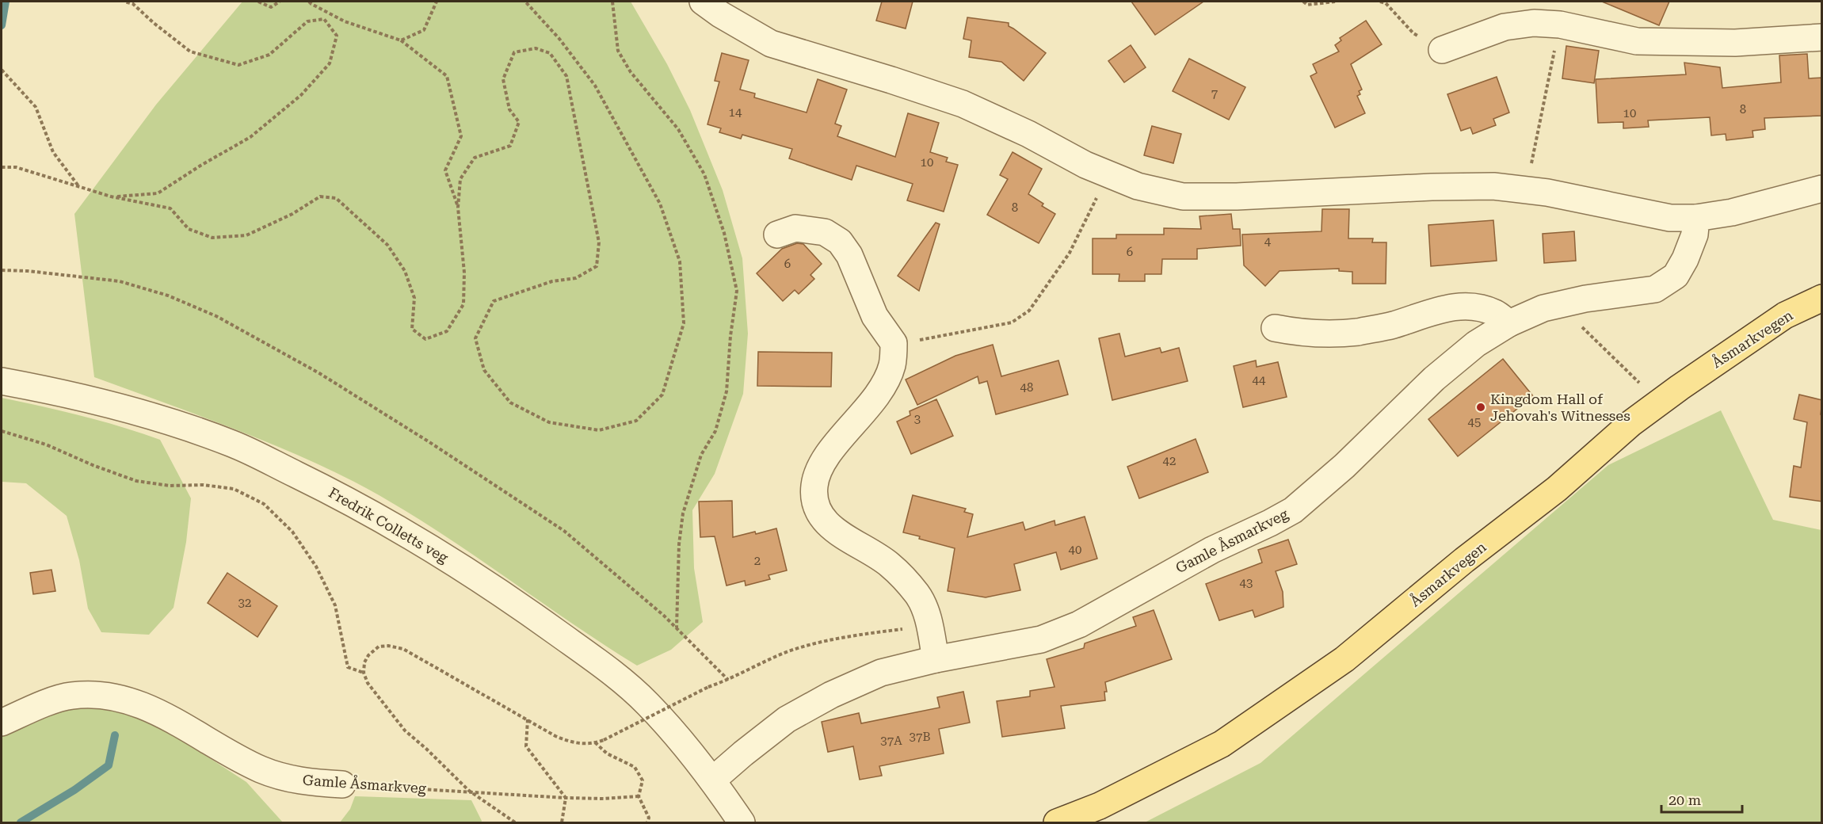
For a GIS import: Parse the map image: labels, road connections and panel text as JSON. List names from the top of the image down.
{
  "streets": {
    "main road": ["Åsmarkvegen"],
    "street": ["Fredrik Colletts veg", "Gamle Åsmarkveg"]
  },
  "crossings": [
    ["Fredrik Colletts veg", "Gamle Åsmarkveg"]
  ],
  "places": ["Kingdom Hall of Jehovah's Witnesses"],
  "house_numbers": [
    "7",
    "8",
    "14",
    "10",
    "10",
    "8",
    "4",
    "6",
    "6",
    "44",
    "48",
    "3",
    "45",
    "42",
    "40",
    "2",
    "43",
    "32",
    "37B",
    "37A"
  ],
  "scale_bar": "20 m"
}
